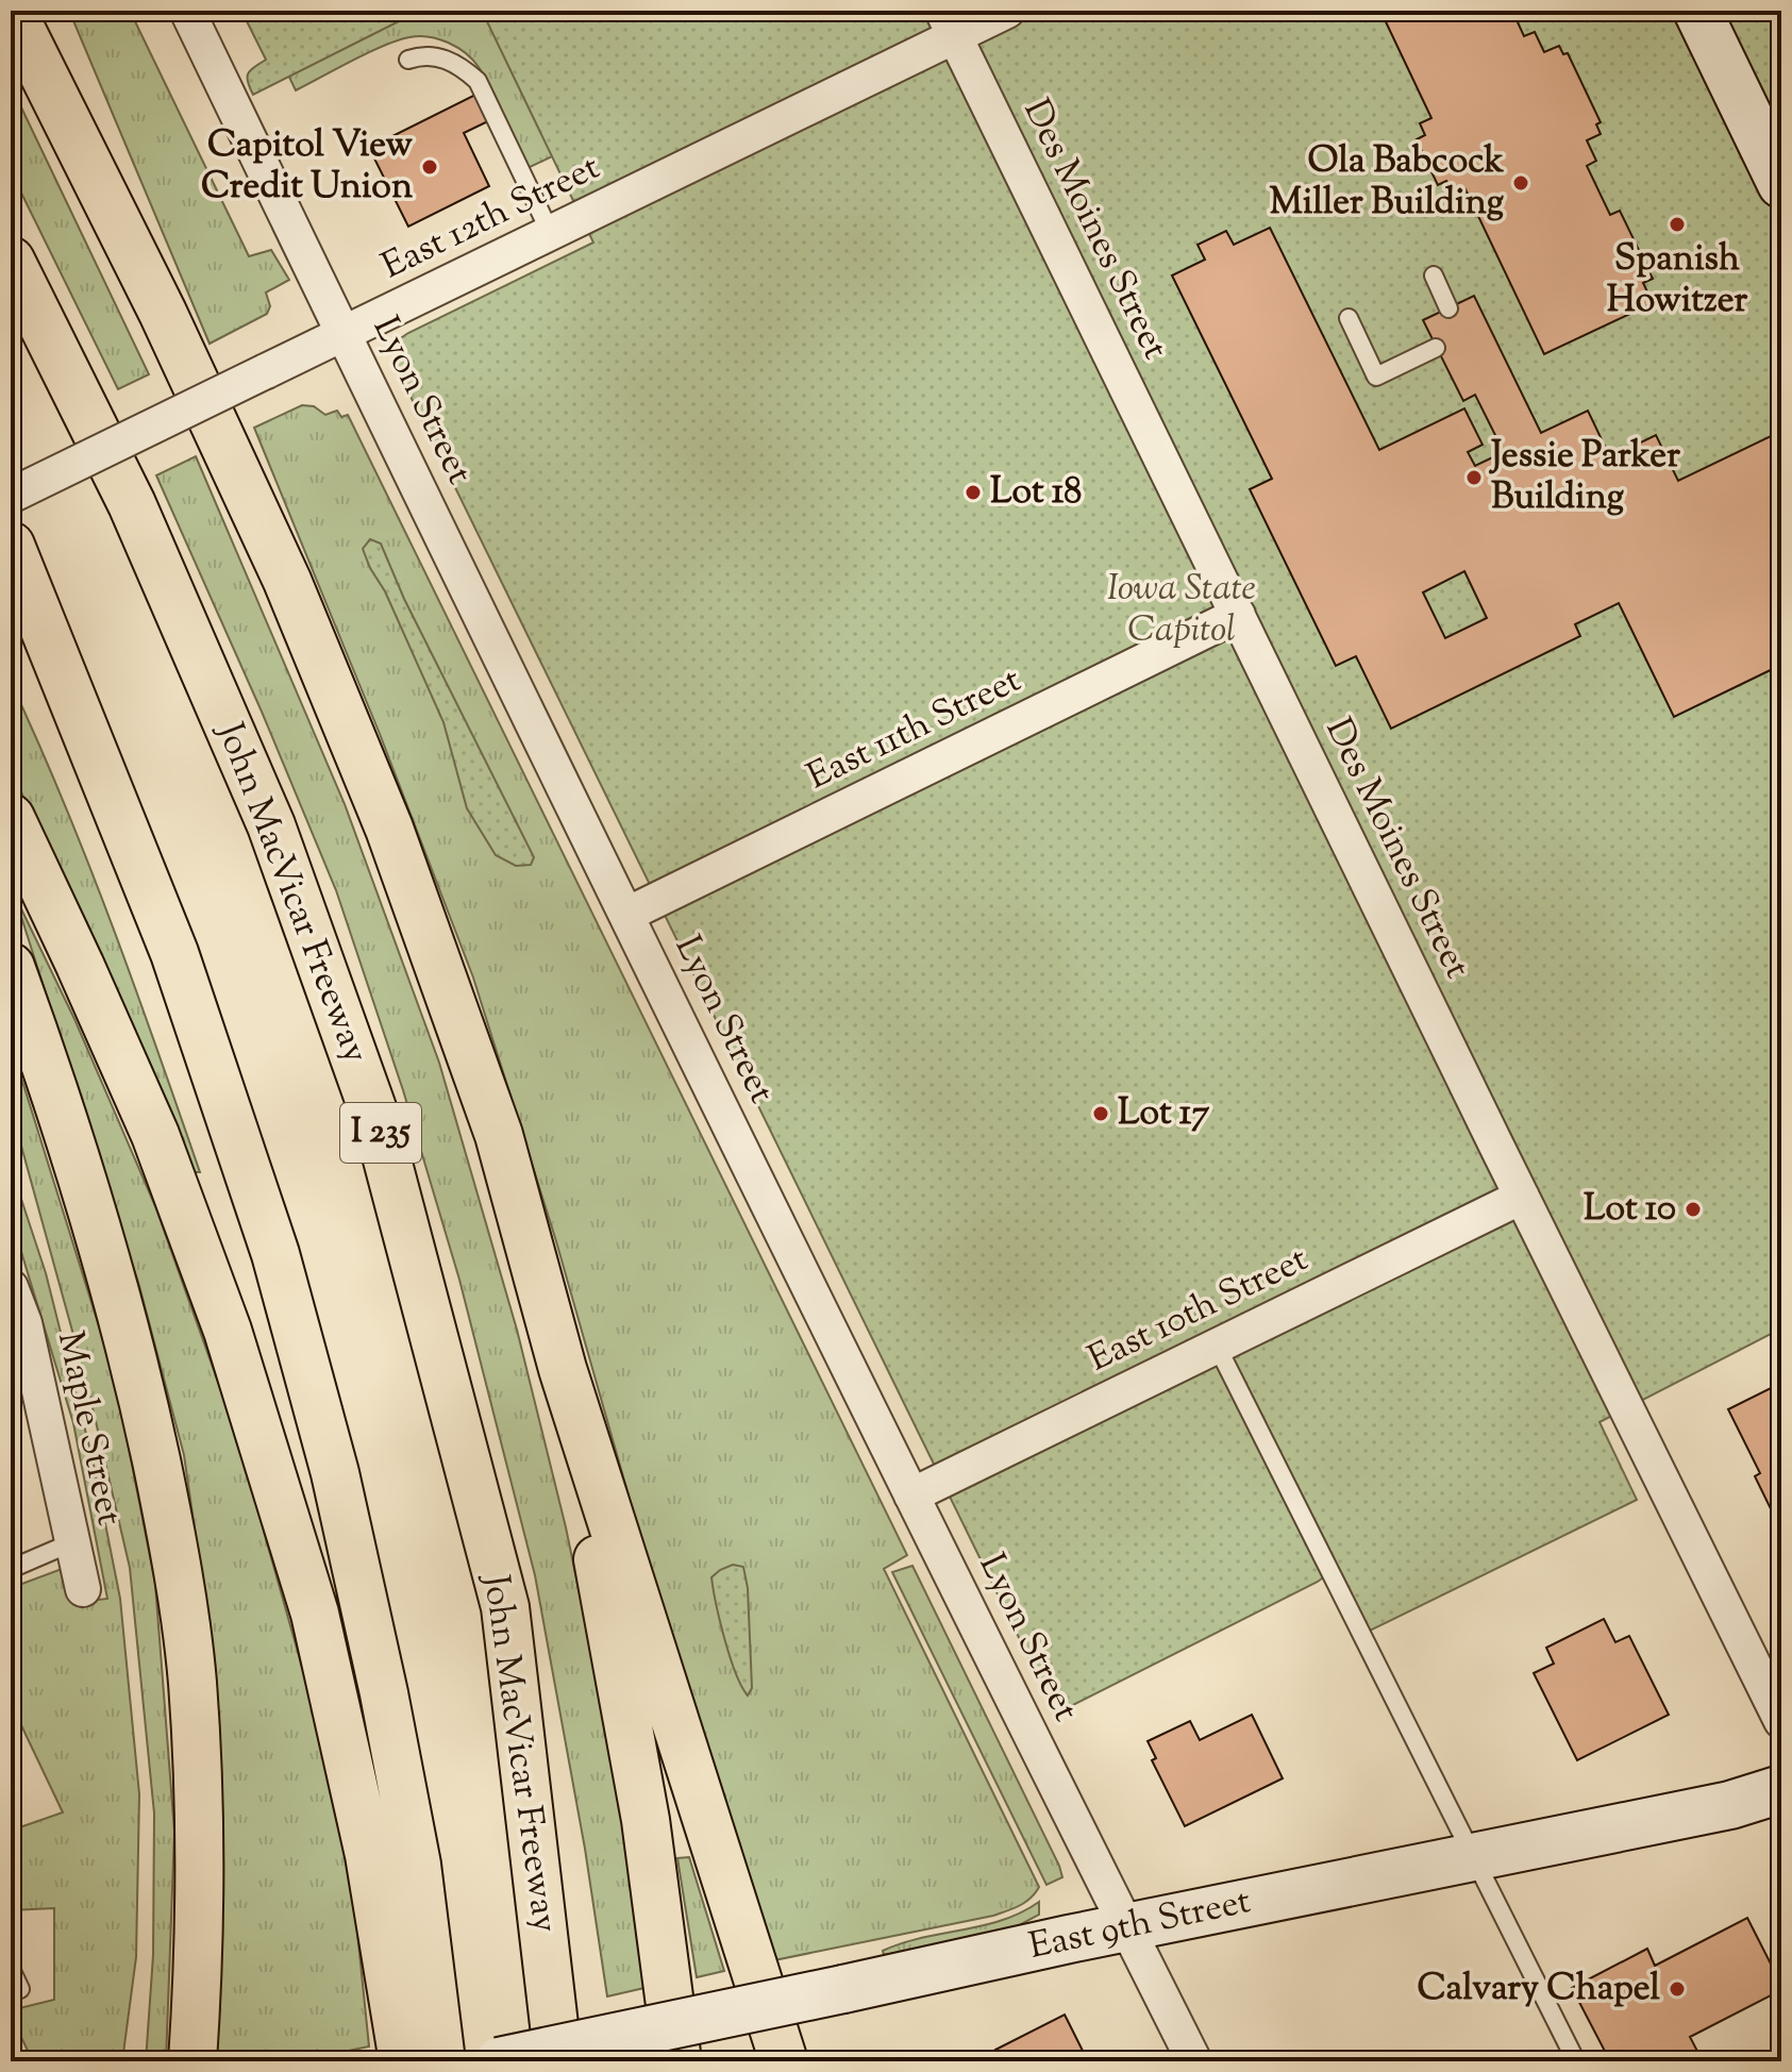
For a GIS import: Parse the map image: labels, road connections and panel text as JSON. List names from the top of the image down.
{
  "streets": {
    "highway": ["John MacVicar Freeway", "I 235"],
    "street": [
      "East 12th Street",
      "Des Moines Street",
      "Lyon Street",
      "East 11th Street",
      "East 10th Street",
      "Maple Street",
      "East 9th Street"
    ]
  },
  "crossings": [
    ["East 12th Street", "Des Moines Street"],
    ["East 12th Street", "Lyon Street"],
    ["Des Moines Street", "East 11th Street"],
    ["Des Moines Street", "East 10th Street"],
    ["Lyon Street", "East 11th Street"],
    ["Lyon Street", "East 10th Street"],
    ["Lyon Street", "East 9th Street"]
  ],
  "parks": ["Iowa State Capitol"],
  "places": [
    "Capitol View Credit Union",
    "Ola Babcock Miller Building",
    "Spanish Howitzer",
    "Jessie Parker Building",
    "Lot 18",
    "Lot 17",
    "Lot 10",
    "Calvary Chapel"
  ]
}
